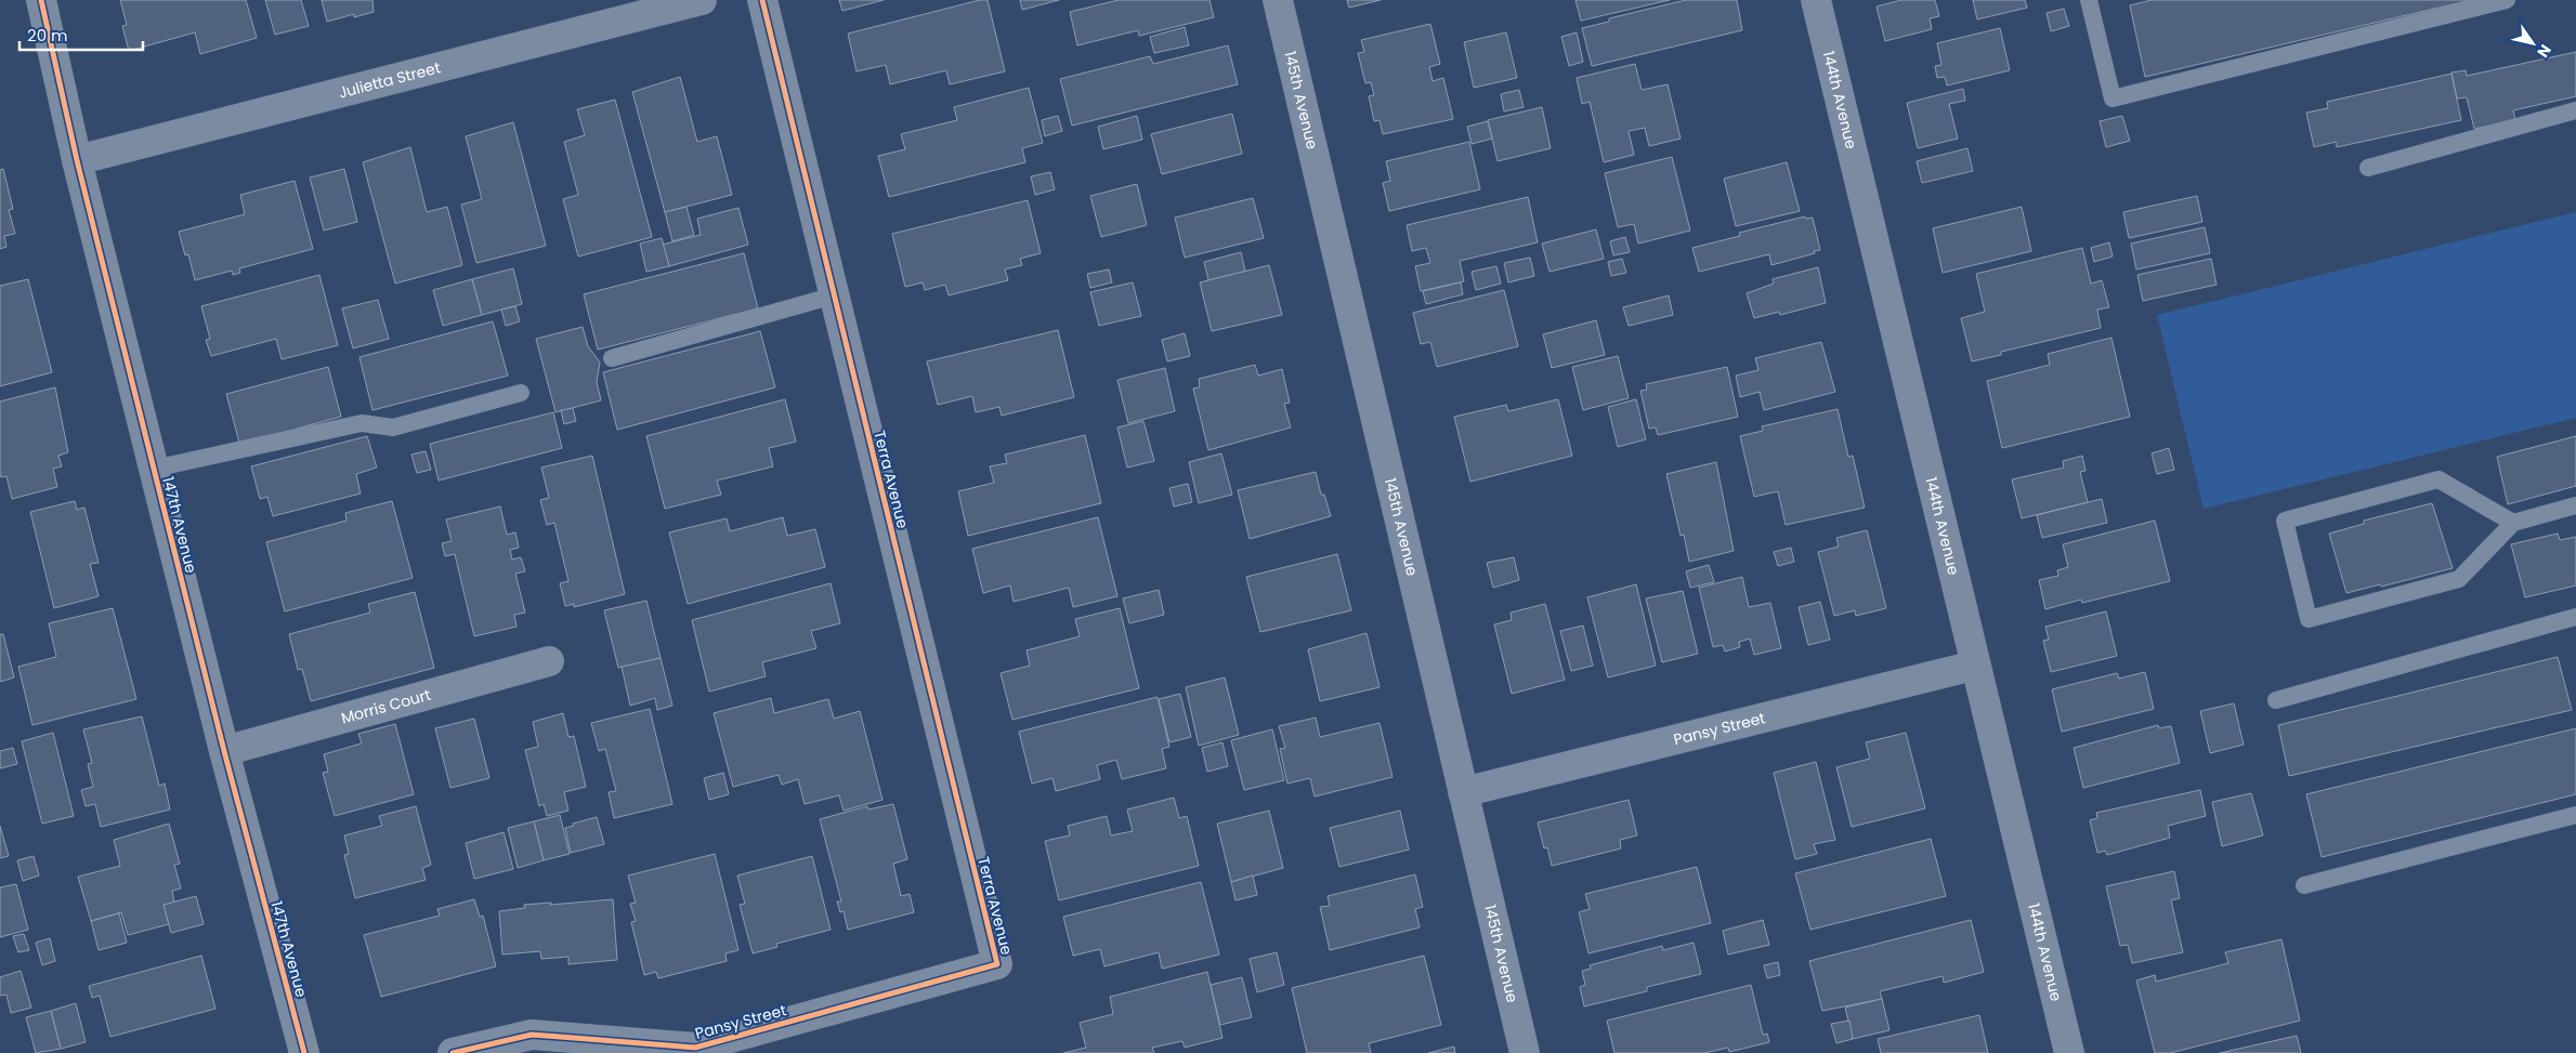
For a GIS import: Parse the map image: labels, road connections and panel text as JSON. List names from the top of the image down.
{
  "streets": {
    "street": [
      "Julietta Street",
      "145th Avenue",
      "144th Avenue",
      "Terra Avenue",
      "147th Avenue",
      "Morris Court",
      "Pansy Street"
    ]
  },
  "crossings": [
    ["Julietta Street", "147th Avenue"],
    ["145th Avenue", "Pansy Street"],
    ["144th Avenue", "Pansy Street"],
    ["Terra Avenue", "Pansy Street"],
    ["147th Avenue", "Morris Court"]
  ],
  "scale_bar": "20 m",
  "north": "bottom right"
}
